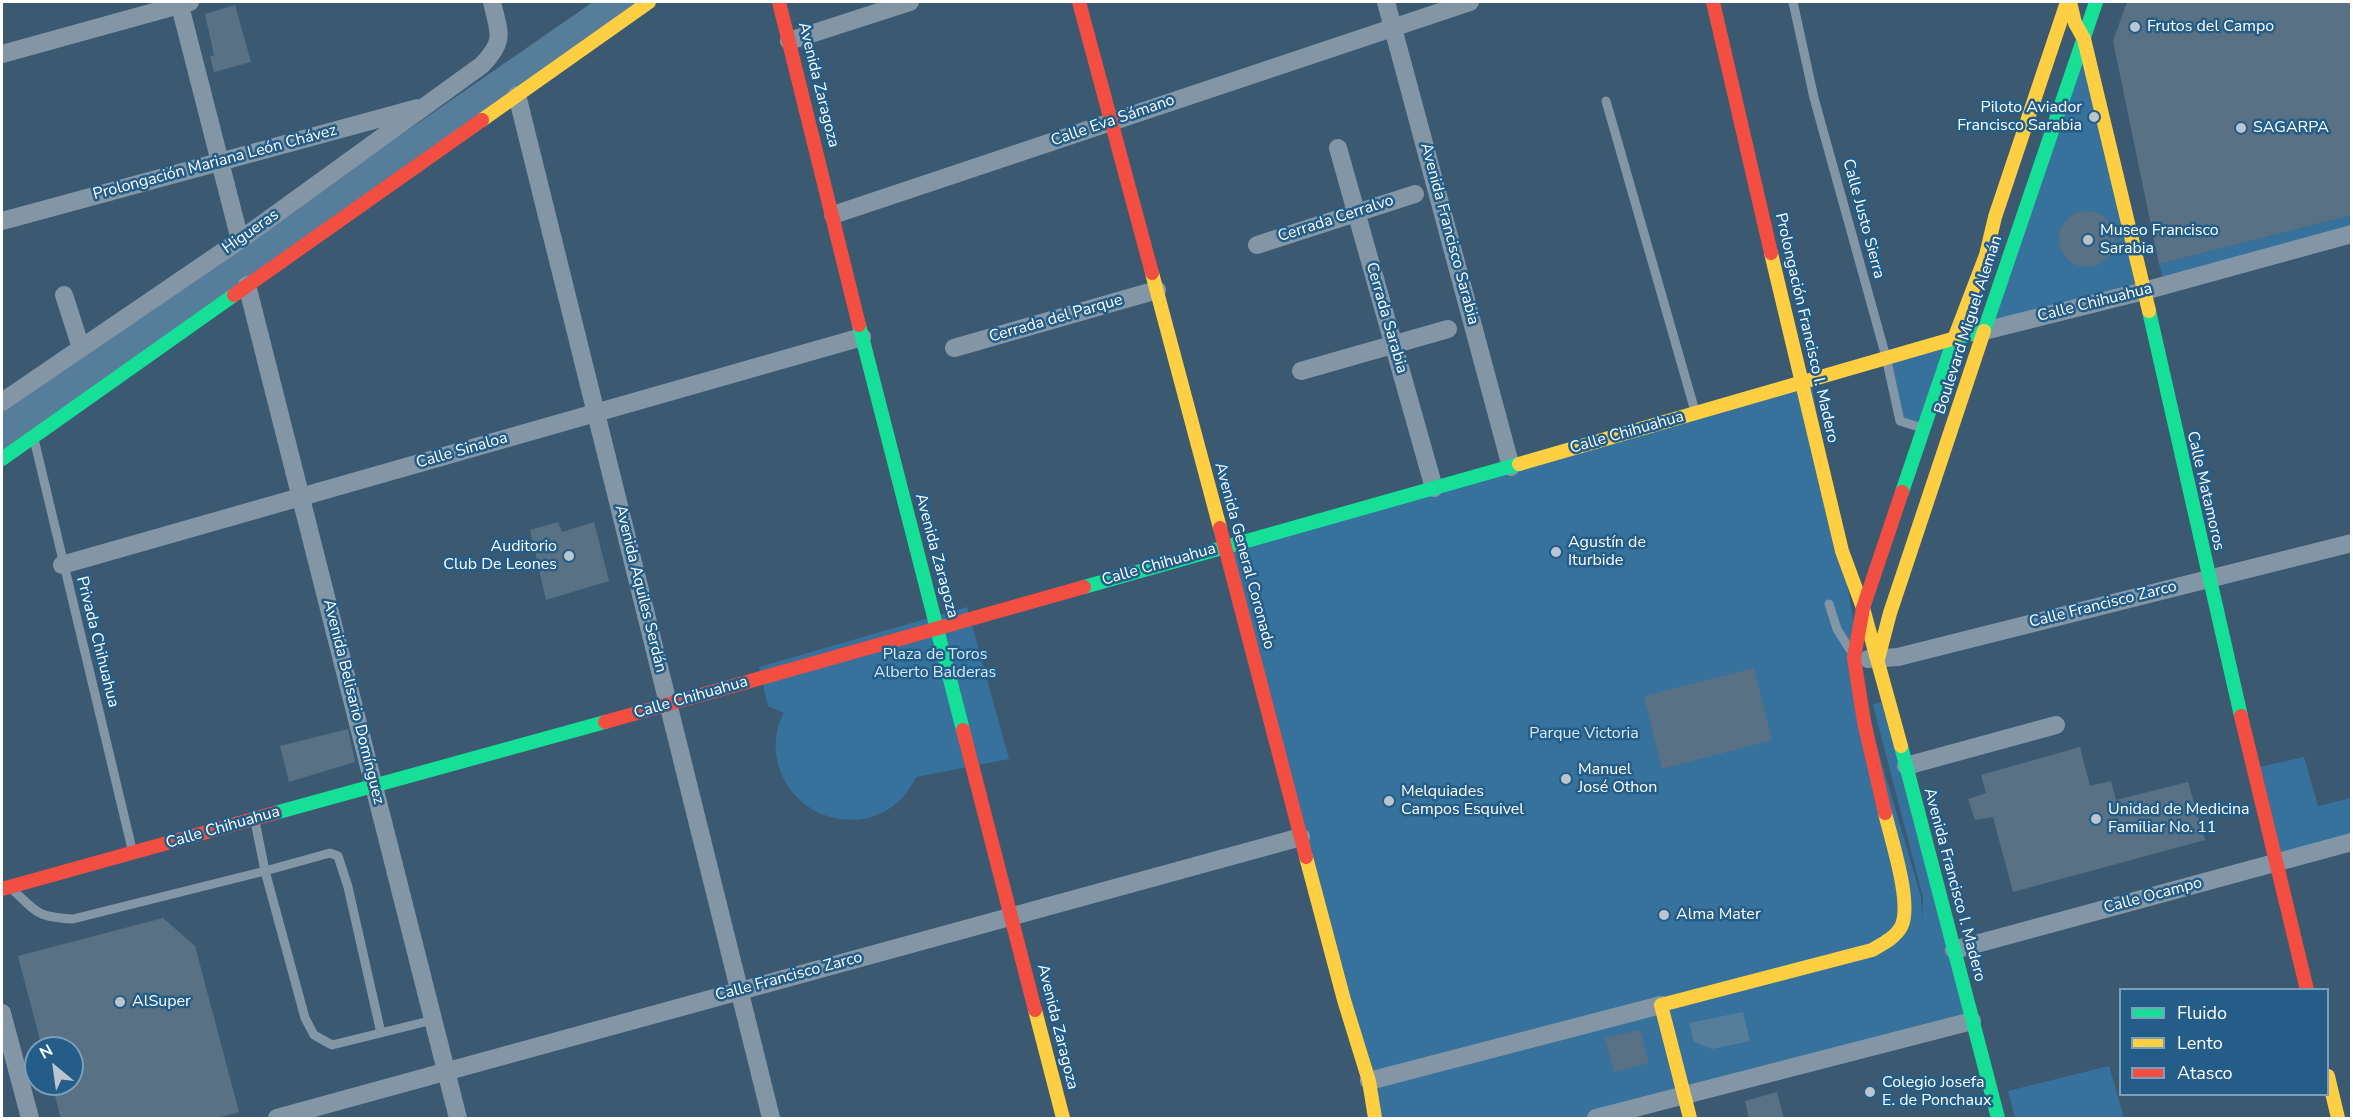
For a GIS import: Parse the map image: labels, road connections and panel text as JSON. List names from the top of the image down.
{
  "streets": {
    "main road": [
      "Avenida Zaragoza",
      "Calle Chihuahua",
      "Boulevard Miguel Alemán",
      "Prolongación Francisco I. Madero",
      "Calle Matamoros",
      "Avenida General Coronado",
      "Avenida Francisco I. Madero"
    ],
    "street": [
      "Calle Eva Sámano",
      "Prolongación Mariana León Chávez",
      "Cerrada Cerralvo",
      "Higueras",
      "Avenida Francisco Sarabia",
      "Cerrada Sarabia",
      "Cerrada del Parque",
      "Calle Sinaloa",
      "Avenida Aquiles Serdán",
      "Calle Francisco Zarco",
      "Avenida Belisario Domínguez",
      "Calle Ocampo"
    ],
    "lane": ["Calle Justo Sierra", "Privada Chihuahua"]
  },
  "crossings": [
    ["Avenida Zaragoza", "Calle Eva Sámano"],
    ["Avenida Zaragoza", "Calle Chihuahua"],
    ["Avenida Zaragoza", "Calle Sinaloa"],
    ["Avenida Zaragoza", "Calle Francisco Zarco"],
    ["Calle Eva Sámano", "Avenida Francisco Sarabia"],
    ["Calle Eva Sámano", "Avenida General Coronado"],
    ["Prolongación Mariana León Chávez", "Higueras"],
    ["Cerrada Cerralvo", "Cerrada Sarabia"],
    ["Calle Justo Sierra", "Calle Chihuahua"],
    ["Calle Justo Sierra", "Boulevard Miguel Alemán"],
    ["Avenida Francisco Sarabia", "Calle Chihuahua"],
    ["Calle Chihuahua", "Cerrada Sarabia"],
    ["Calle Chihuahua", "Boulevard Miguel Alemán"],
    ["Calle Chihuahua", "Prolongación Francisco I. Madero"],
    ["Calle Chihuahua", "Calle Matamoros"],
    ["Calle Chihuahua", "Avenida General Coronado"],
    ["Calle Chihuahua", "Avenida Aquiles Serdán"],
    ["Calle Chihuahua", "Privada Chihuahua"],
    ["Calle Chihuahua", "Avenida Belisario Domínguez"],
    ["Cerrada del Parque", "Avenida General Coronado"],
    ["Boulevard Miguel Alemán", "Prolongación Francisco I. Madero"],
    ["Boulevard Miguel Alemán", "Calle Matamoros"],
    ["Boulevard Miguel Alemán", "Calle Francisco Zarco"],
    ["Boulevard Miguel Alemán", "Avenida Francisco I. Madero"],
    ["Prolongación Francisco I. Madero", "Calle Francisco Zarco"],
    ["Prolongación Francisco I. Madero", "Avenida Francisco I. Madero"],
    ["Calle Sinaloa", "Avenida Aquiles Serdán"],
    ["Calle Sinaloa", "Privada Chihuahua"],
    ["Calle Sinaloa", "Avenida Belisario Domínguez"],
    ["Calle Matamoros", "Calle Francisco Zarco"],
    ["Calle Matamoros", "Calle Ocampo"],
    ["Avenida General Coronado", "Calle Francisco Zarco"],
    ["Avenida Aquiles Serdán", "Calle Francisco Zarco"],
    ["Calle Francisco Zarco", "Avenida Belisario Domínguez"],
    ["Calle Francisco Zarco", "Avenida Francisco I. Madero"],
    ["Avenida Francisco I. Madero", "Calle Ocampo"]
  ],
  "parks": ["Plaza de Toros Alberto Balderas", "Parque Victoria"],
  "places": [
    "Frutos del Campo",
    "Piloto Aviador Francisco Sarabia",
    "SAGARPA",
    "Museo Francisco Sarabia",
    "Agustín de Iturbide",
    "Auditorio Club De Leones",
    "Manuel José Othon",
    "Melquiades Campos Esquivel",
    "Unidad de Medicina Familiar No. 11",
    "Alma Mater",
    "AlSuper",
    "Colegio Josefa E. de Ponchaux"
  ],
  "legend": ["Fluido", "Lento", "Atasco"],
  "north": "top left"
}
